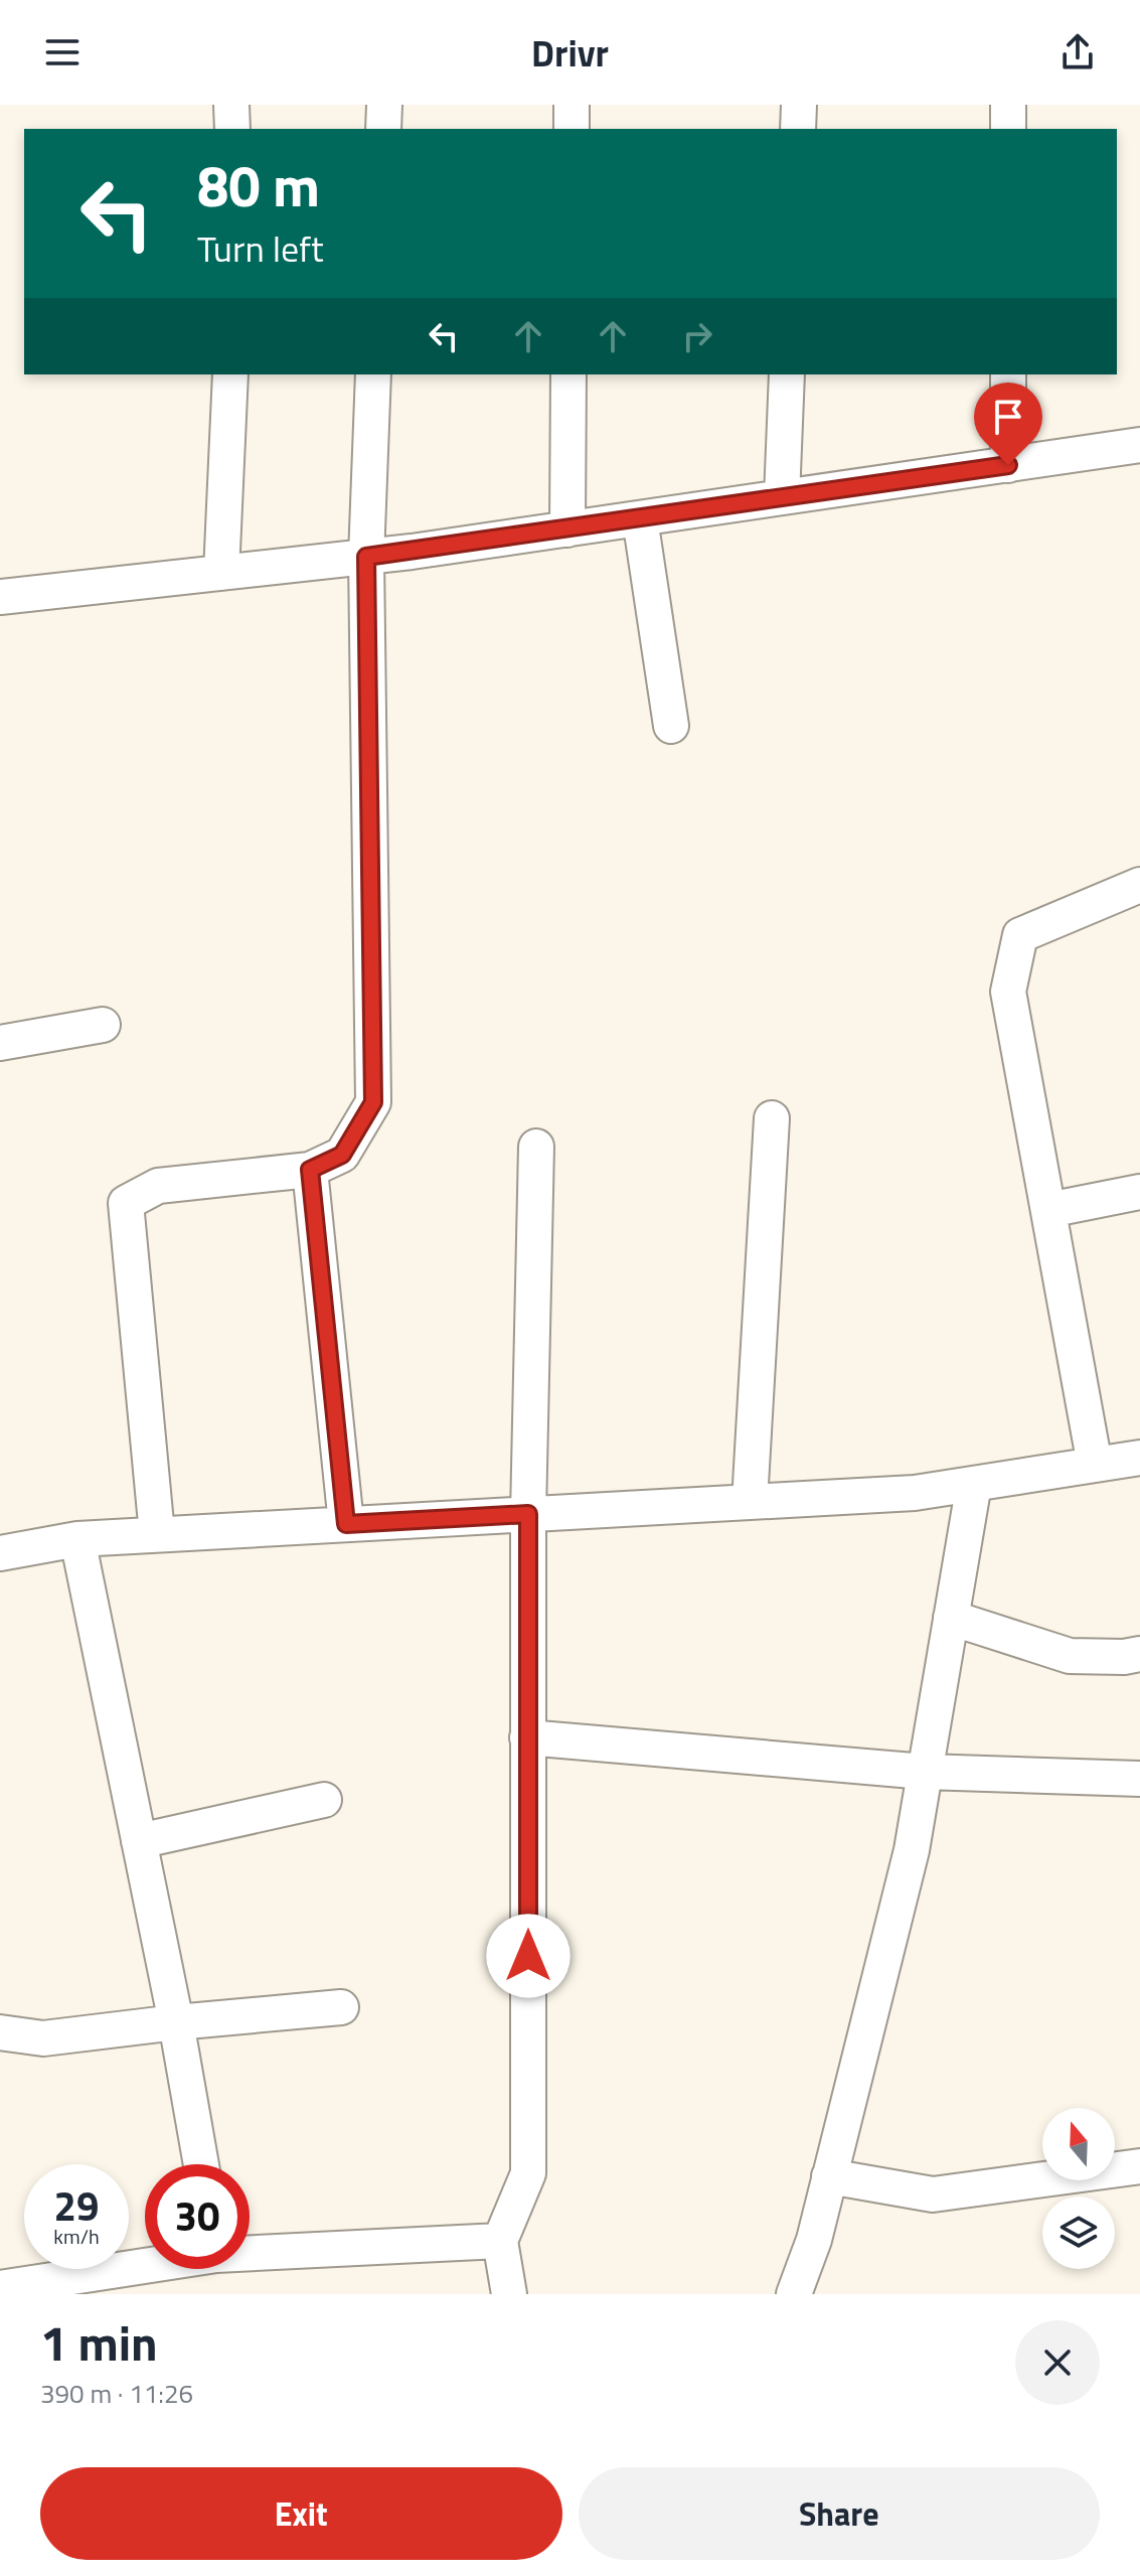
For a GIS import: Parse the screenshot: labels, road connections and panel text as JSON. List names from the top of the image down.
{
  "north": "top",
  "page": {
    "header": "Drivr",
    "turn": ["80 m", "Turn left"],
    "speed": "29 km/h",
    "limit": "30",
    "heading": ["1 min", "390 m · 11:26"],
    "buttons": ["Exit", "Share"]
  }
}
